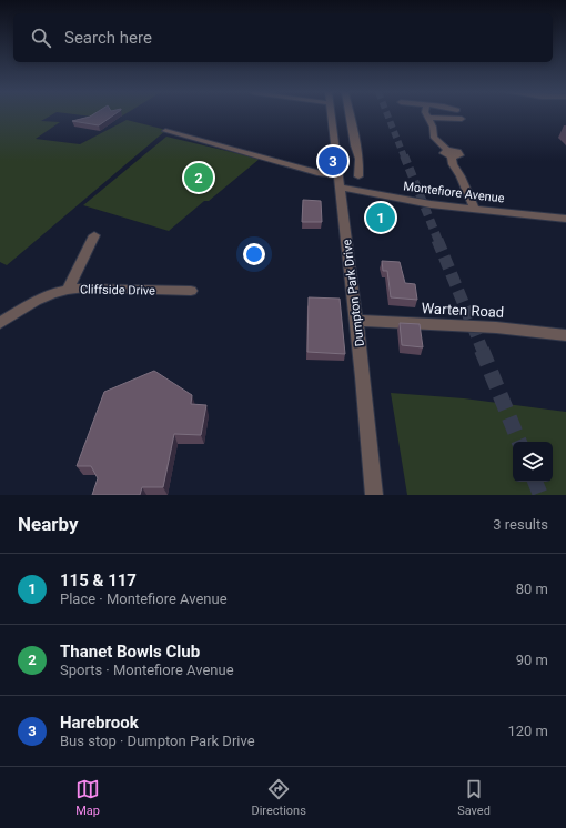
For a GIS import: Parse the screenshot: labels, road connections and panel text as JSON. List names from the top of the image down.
{
  "streets": {
    "street": [
      "Montefiore Avenue",
      "Cliffside Drive",
      "Dumpton Park Drive",
      "Warten Road"
    ]
  },
  "crossings": [
    ["Montefiore Avenue", "Dumpton Park Drive"],
    ["Dumpton Park Drive", "Warten Road"]
  ],
  "page": {
    "search": "Search here",
    "pins": ["3", "2", "1"],
    "heading": ["Nearby", "3 results"],
    "list": [
      {
        "mark": "1",
        "name": "115 & 117",
        "note": "Place · Montefiore Avenue",
        "value": "80 m"
      },
      {
        "mark": "2",
        "name": "Thanet Bowls Club",
        "note": "Sports · Montefiore Avenue",
        "value": "90 m"
      },
      {
        "mark": "3",
        "name": "Harebrook",
        "note": "Bus stop · Dumpton Park Drive",
        "value": "120 m"
      }
    ],
    "nav": ["Map", "Directions", "Saved"]
  }
}
